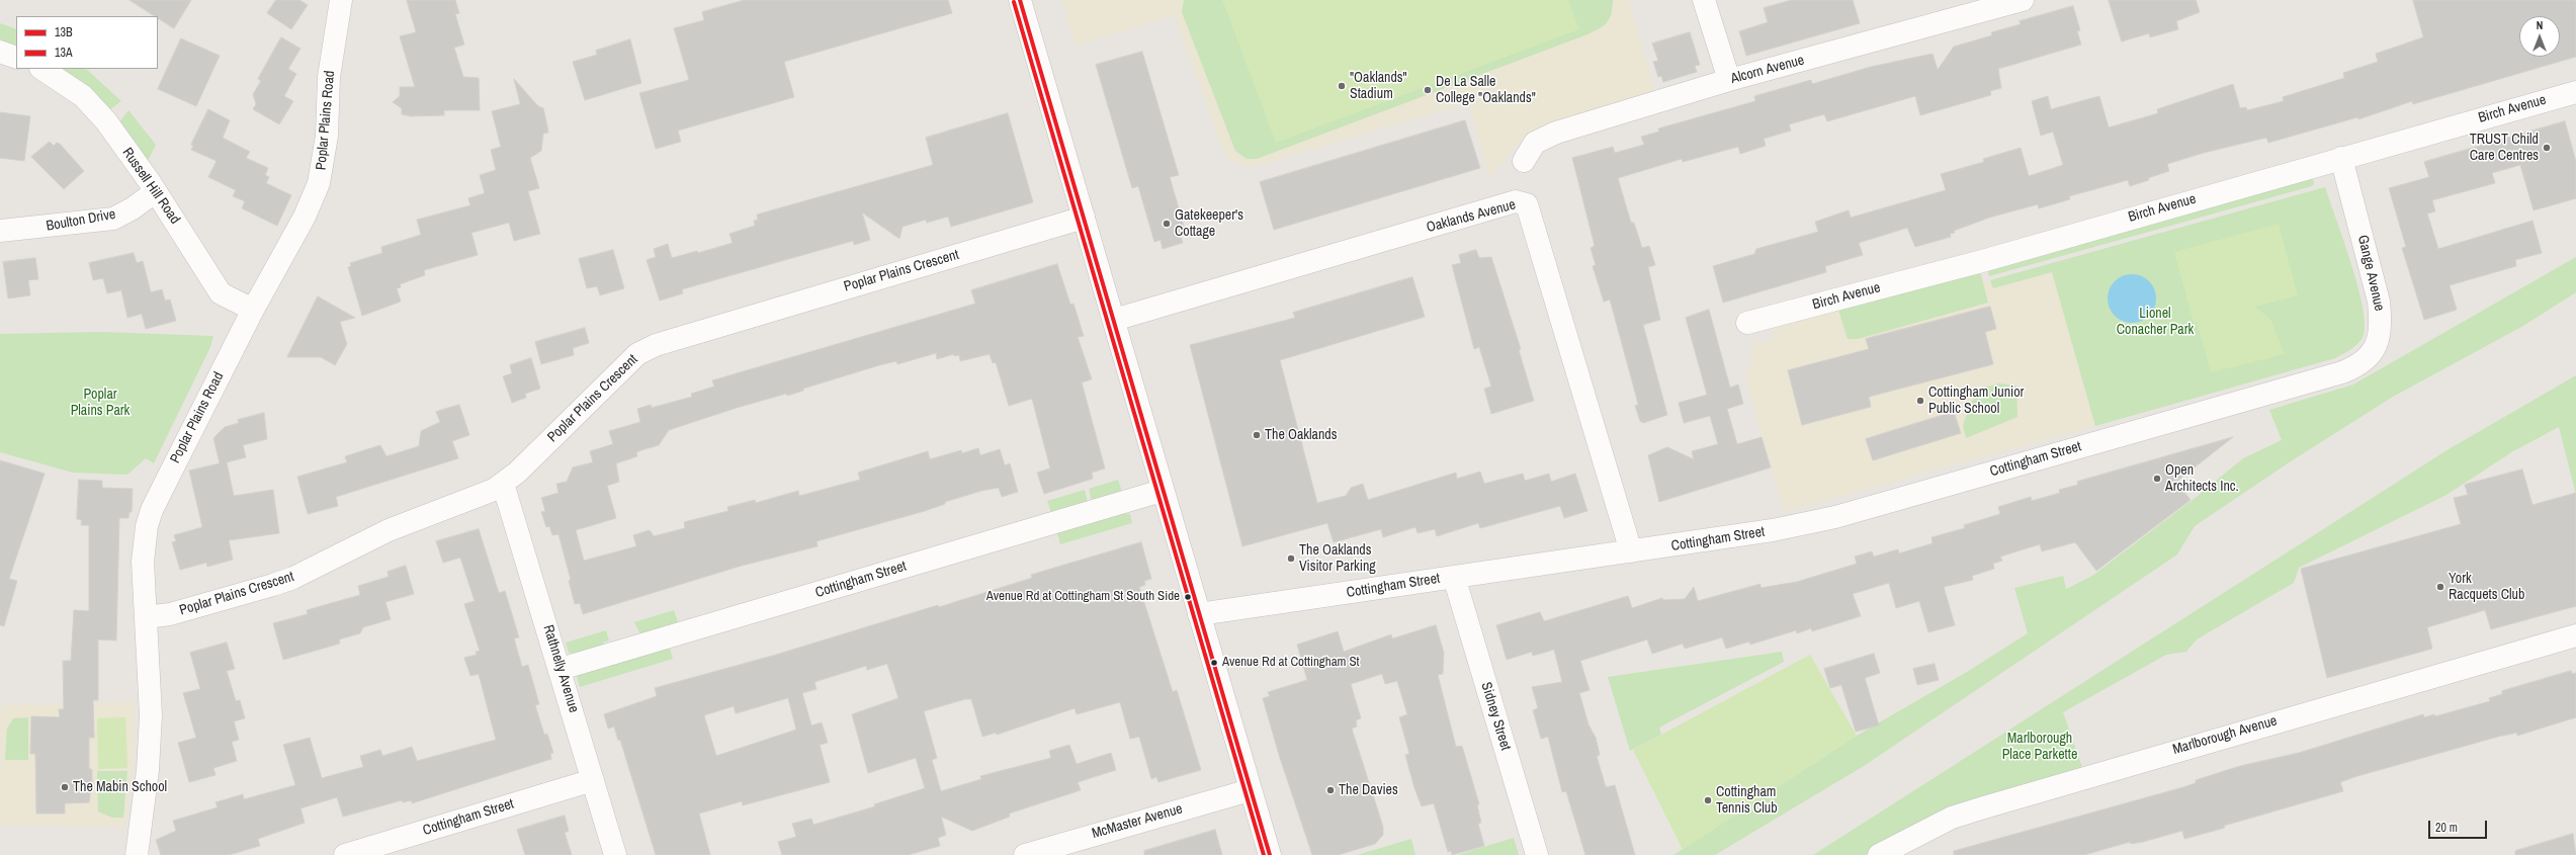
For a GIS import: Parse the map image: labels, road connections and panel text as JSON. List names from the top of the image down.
{
  "streets": {
    "street": [
      "Alcorn Avenue",
      "Birch Avenue",
      "Poplar Plains Road",
      "Russell Hill Road",
      "Oaklands Avenue",
      "Boulton Drive",
      "Poplar Plains Crescent",
      "Gange Avenue",
      "Cottingham Street",
      "Rathnelly Avenue",
      "Sidney Street",
      "Marlborough Avenue",
      "McMaster Avenue"
    ]
  },
  "crossings": [
    ["Birch Avenue", "Gange Avenue"],
    ["Poplar Plains Road", "Russell Hill Road"],
    ["Poplar Plains Road", "Poplar Plains Crescent"],
    ["Russell Hill Road", "Boulton Drive"],
    ["Oaklands Avenue", "Cottingham Street"],
    ["Poplar Plains Crescent", "Rathnelly Avenue"],
    ["Gange Avenue", "Cottingham Street"],
    ["Cottingham Street", "Rathnelly Avenue"],
    ["Cottingham Street", "Sidney Street"]
  ],
  "parks": ["Lionel Conacher Park", "Poplar Plains Park", "Marlborough Place Parkette"],
  "places": [
    "\"Oaklands\" Stadium",
    "De La Salle College \"Oaklands\"",
    "TRUST Child Care Centres",
    "Gatekeeper's Cottage",
    "Cottingham Junior Public School",
    "The Oaklands",
    "Open Architects Inc.",
    "The Oaklands Visitor Parking",
    "York Racquets Club",
    "Avenue Rd at Cottingham St South Side",
    "Avenue Rd at Cottingham St",
    "The Mabin School",
    "The Davies",
    "Cottingham Tennis Club"
  ],
  "lines": ["transit line 13B", "transit line 13A"],
  "legend": ["13B", "13A"],
  "scale_bar": "20 m",
  "north": "top"
}
